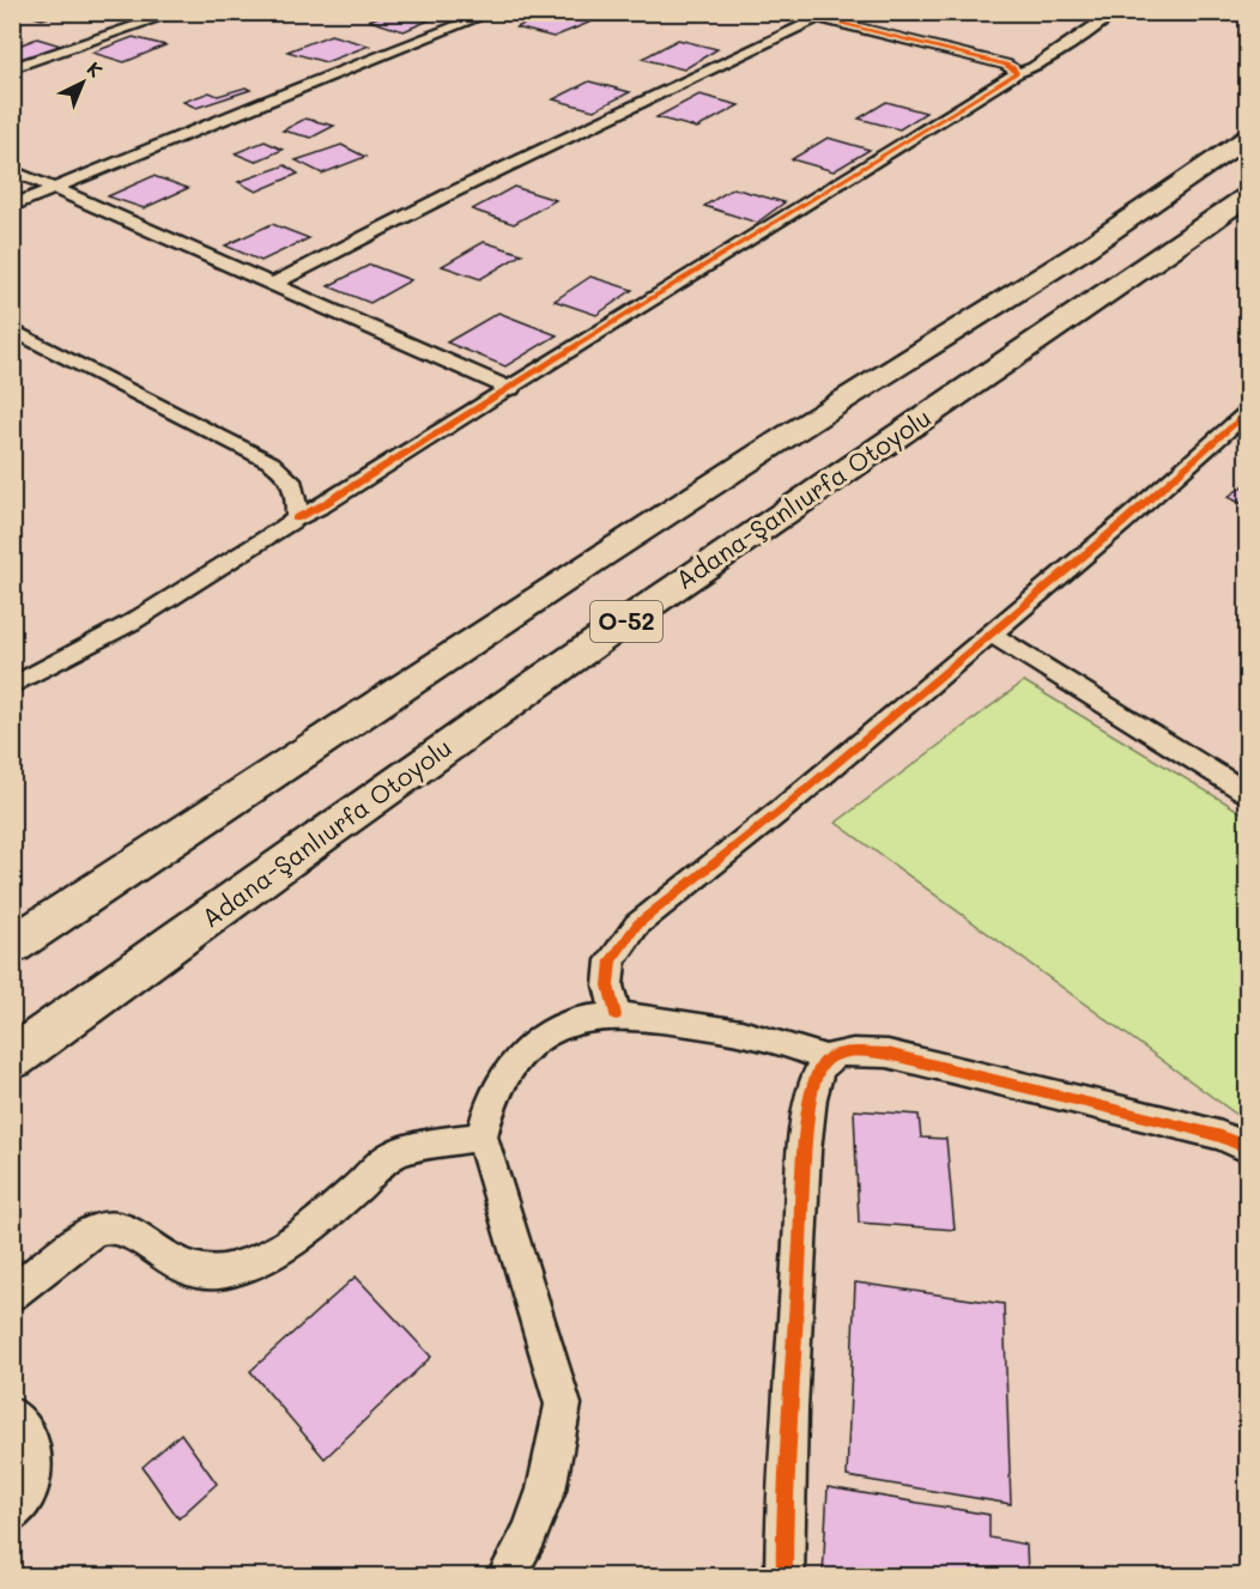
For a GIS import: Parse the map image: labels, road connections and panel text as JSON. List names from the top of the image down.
{
  "streets": {
    "highway": ["Adana-Şanlıurfa Otoyolu", "O-52"]
  },
  "north": "top right"
}
